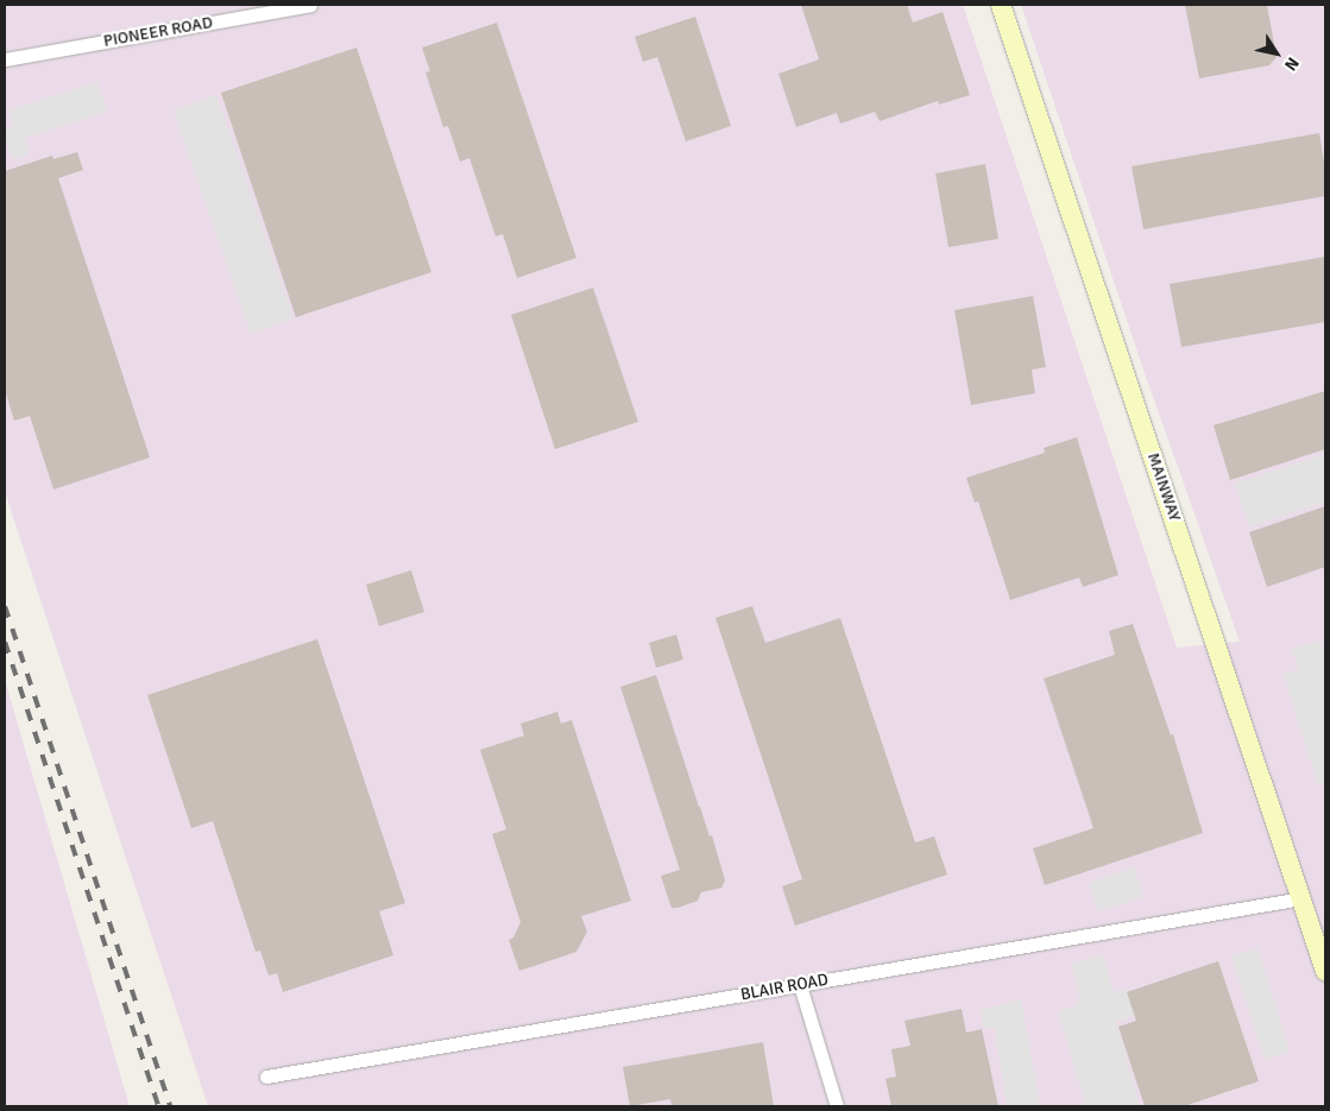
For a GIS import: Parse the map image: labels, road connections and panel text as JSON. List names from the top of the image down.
{
  "streets": {
    "street": ["PIONEER ROAD", "MAINWAY", "BLAIR ROAD"]
  },
  "crossings": [
    ["MAINWAY", "BLAIR ROAD"]
  ],
  "north": "bottom right"
}
